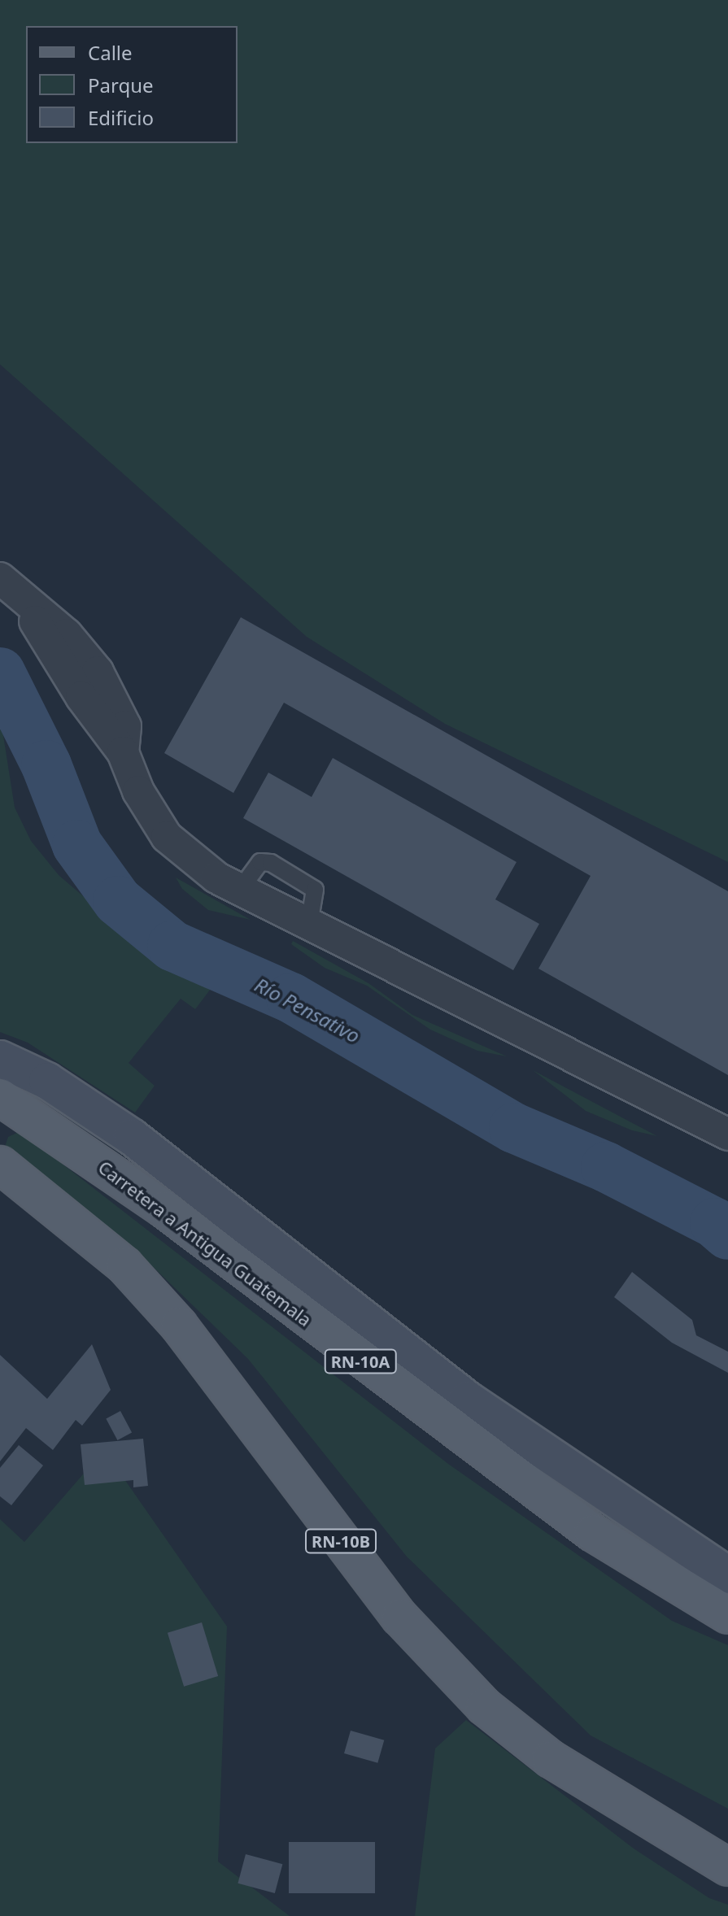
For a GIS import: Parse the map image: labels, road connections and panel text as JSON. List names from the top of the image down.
{
  "streets": {
    "main road": ["Carretera a Antigua Guatemala", "RN-10A", "RN-10B"]
  },
  "water": ["Río Pensativo"],
  "legend": ["Calle", "Parque", "Edificio"]
}
